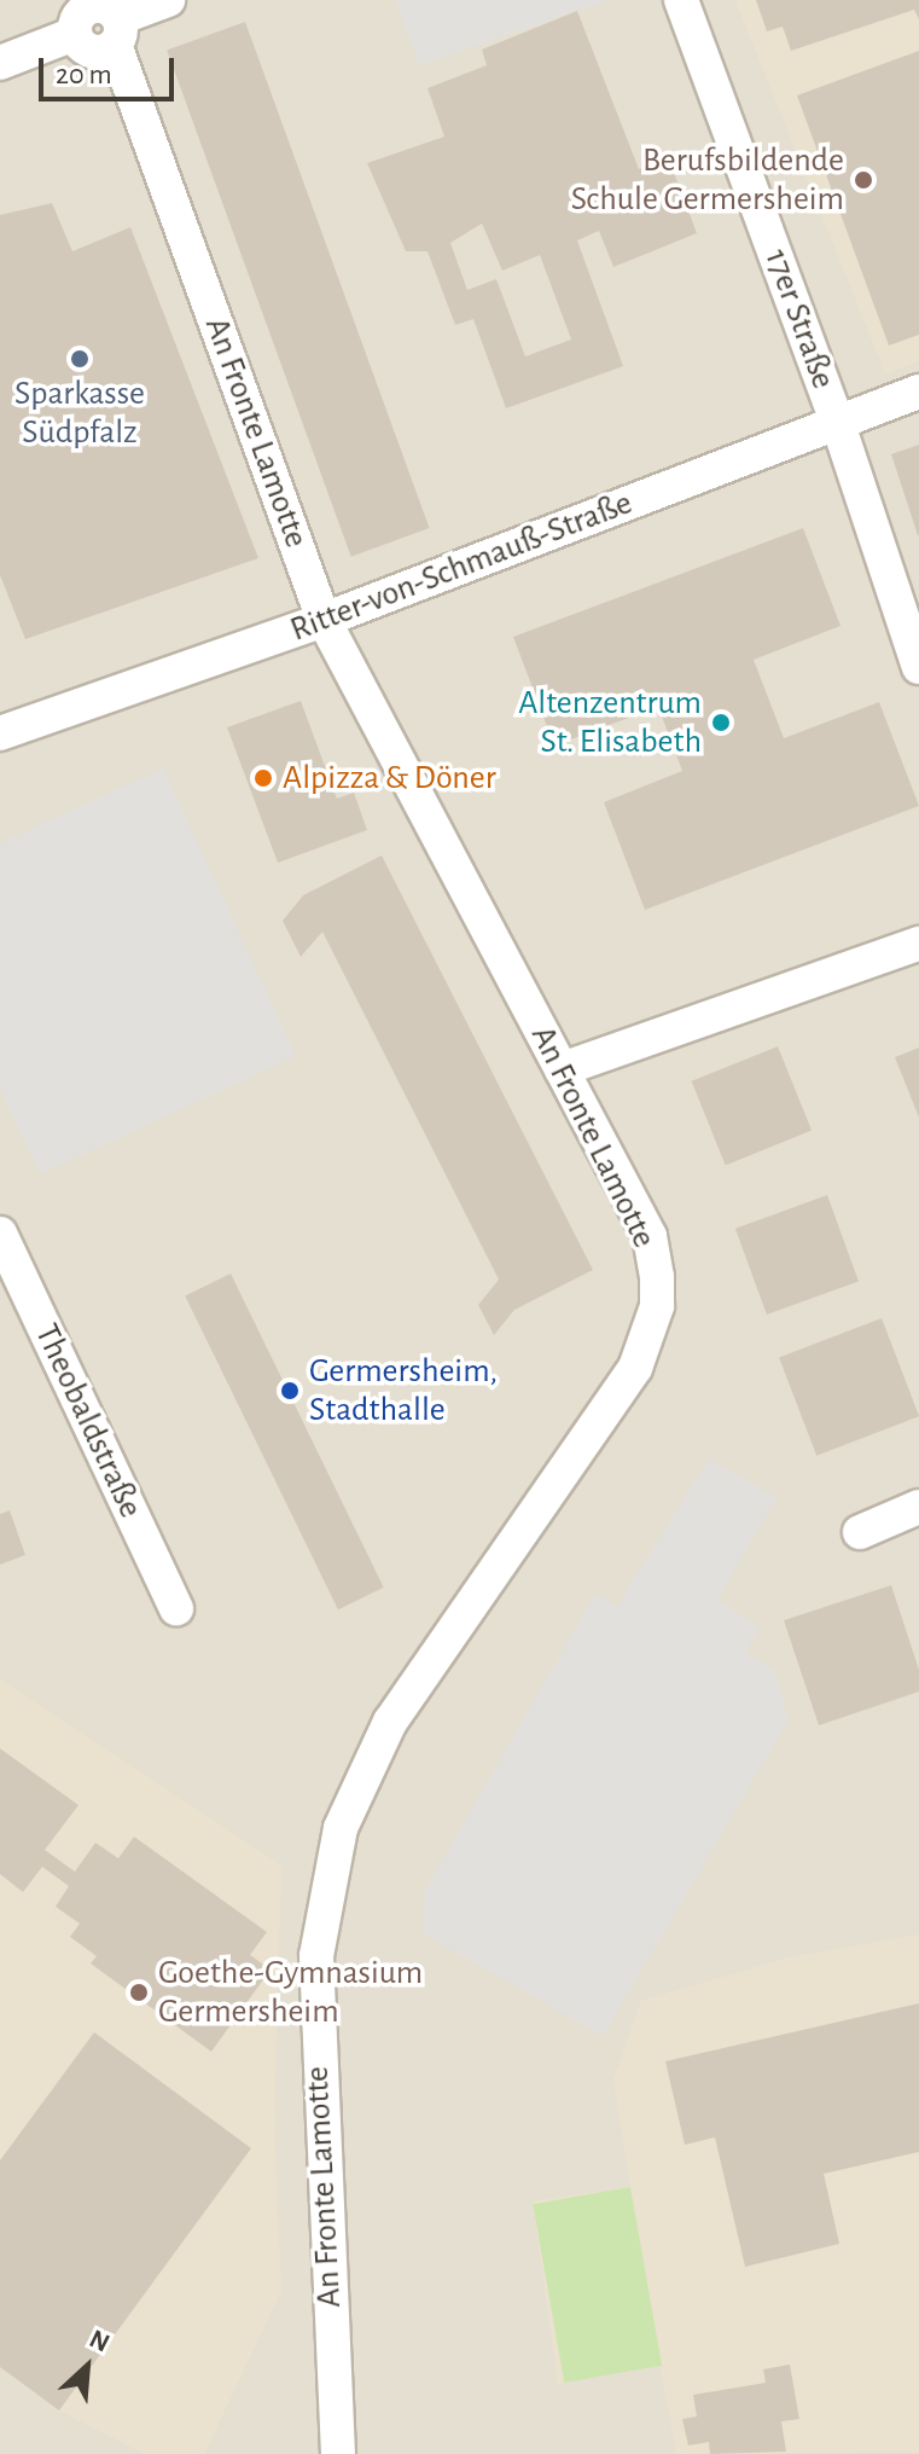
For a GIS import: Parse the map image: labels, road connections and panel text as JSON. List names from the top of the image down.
{
  "streets": {
    "street": [
      "17er Straße",
      "An Fronte Lamotte",
      "Ritter-von-Schmauß-Straße",
      "Theobaldstraße"
    ]
  },
  "crossings": [
    ["17er Straße", "Ritter-von-Schmauß-Straße"],
    ["An Fronte Lamotte", "Ritter-von-Schmauß-Straße"]
  ],
  "places": [
    "Berufsbildende Schule Germersheim",
    "Sparkasse Südpfalz",
    "Altenzentrum St. Elisabeth",
    "Alpizza & Döner",
    "Germersheim, Stadthalle",
    "Goethe-Gymnasium Germersheim"
  ],
  "scale_bar": "20 m",
  "north": "top right"
}
